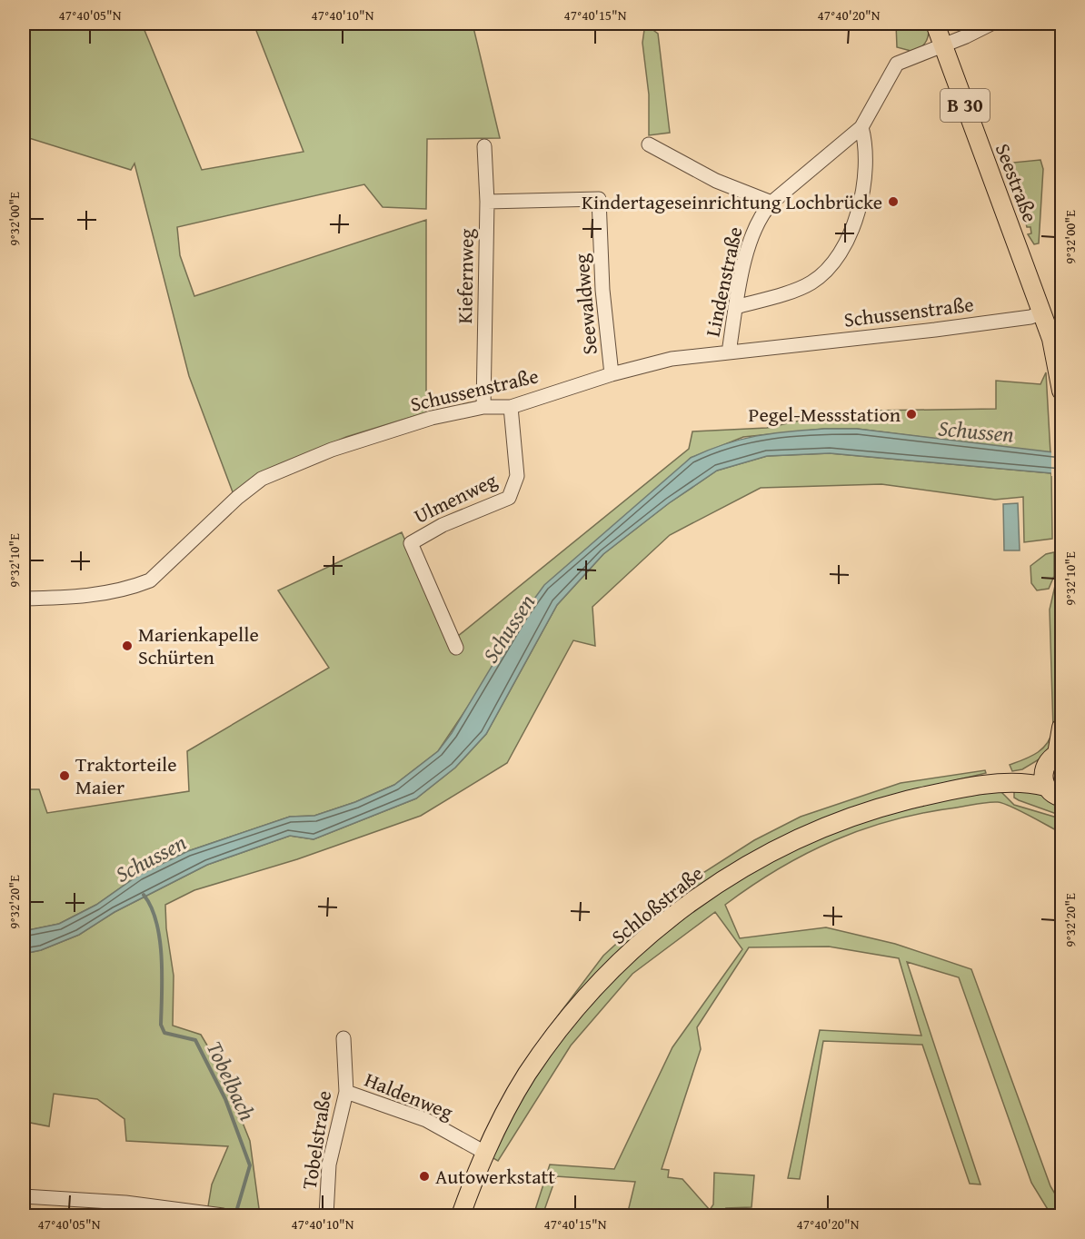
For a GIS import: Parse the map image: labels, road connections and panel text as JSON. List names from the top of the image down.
{
  "streets": {
    "main road": ["B 30", "Seestraße", "Schloßstraße"],
    "street": [
      "Kiefernweg",
      "Lindenstraße",
      "Seewaldweg",
      "Schussenstraße",
      "Ulmenweg",
      "Haldenweg",
      "Tobelstraße"
    ]
  },
  "crossings": [
    ["Seestraße", "Lindenstraße"],
    ["Seestraße", "Schussenstraße"],
    ["Kiefernweg", "Seewaldweg"],
    ["Kiefernweg", "Schussenstraße"],
    ["Lindenstraße", "Schussenstraße"],
    ["Seewaldweg", "Schussenstraße"],
    ["Schussenstraße", "Ulmenweg"],
    ["Schloßstraße", "Haldenweg"],
    ["Haldenweg", "Tobelstraße"]
  ],
  "water": ["Schussen", "Tobelbach"],
  "places": [
    "Kindertageseinrichtung Lochbrücke",
    "Pegel-Messstation",
    "Marienkapelle Schürten",
    "Traktorteile Maier",
    "Autowerkstatt"
  ],
  "coordinates": [
    "47°40'05\"N",
    "47°40'10\"N",
    "47°40'15\"N",
    "47°40'20\"N",
    "9°32'00\"E",
    "9°32'10\"E",
    "9°32'20\"E"
  ]
}
